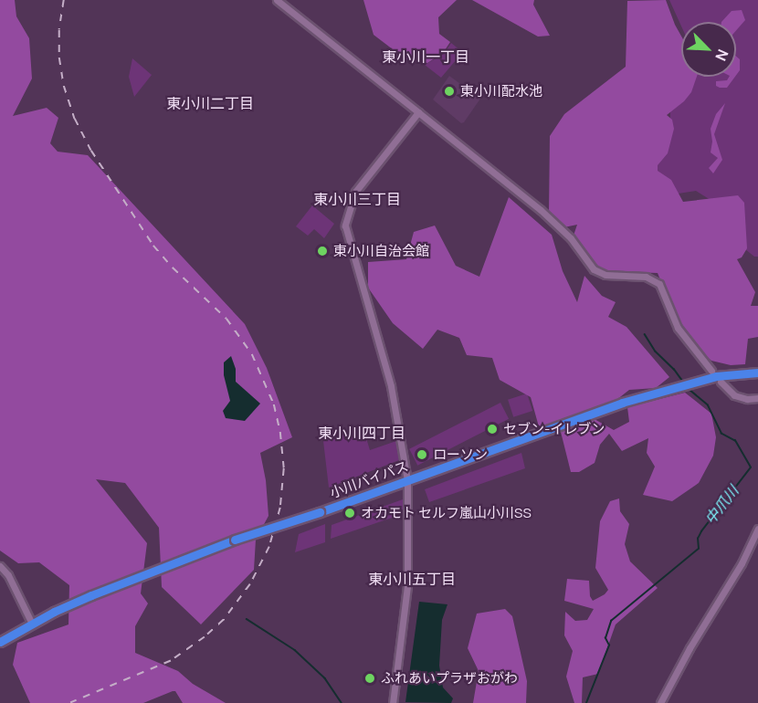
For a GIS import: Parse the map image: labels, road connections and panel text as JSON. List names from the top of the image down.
{
  "streets": {
    "highway": ["小川バイパス"]
  },
  "districts": [
    "東小川一丁目",
    "東小川二丁目",
    "東小川三丁目",
    "東小川四丁目",
    "東小川五丁目"
  ],
  "water": ["中爪川"],
  "places": [
    "東小川配水池",
    "東小川自治会館",
    "セブン-イレブン",
    "ローソン",
    "オカモト セルフ嵐山小川SS",
    "ふれあいプラザおがわ"
  ],
  "north": "bottom right"
}
